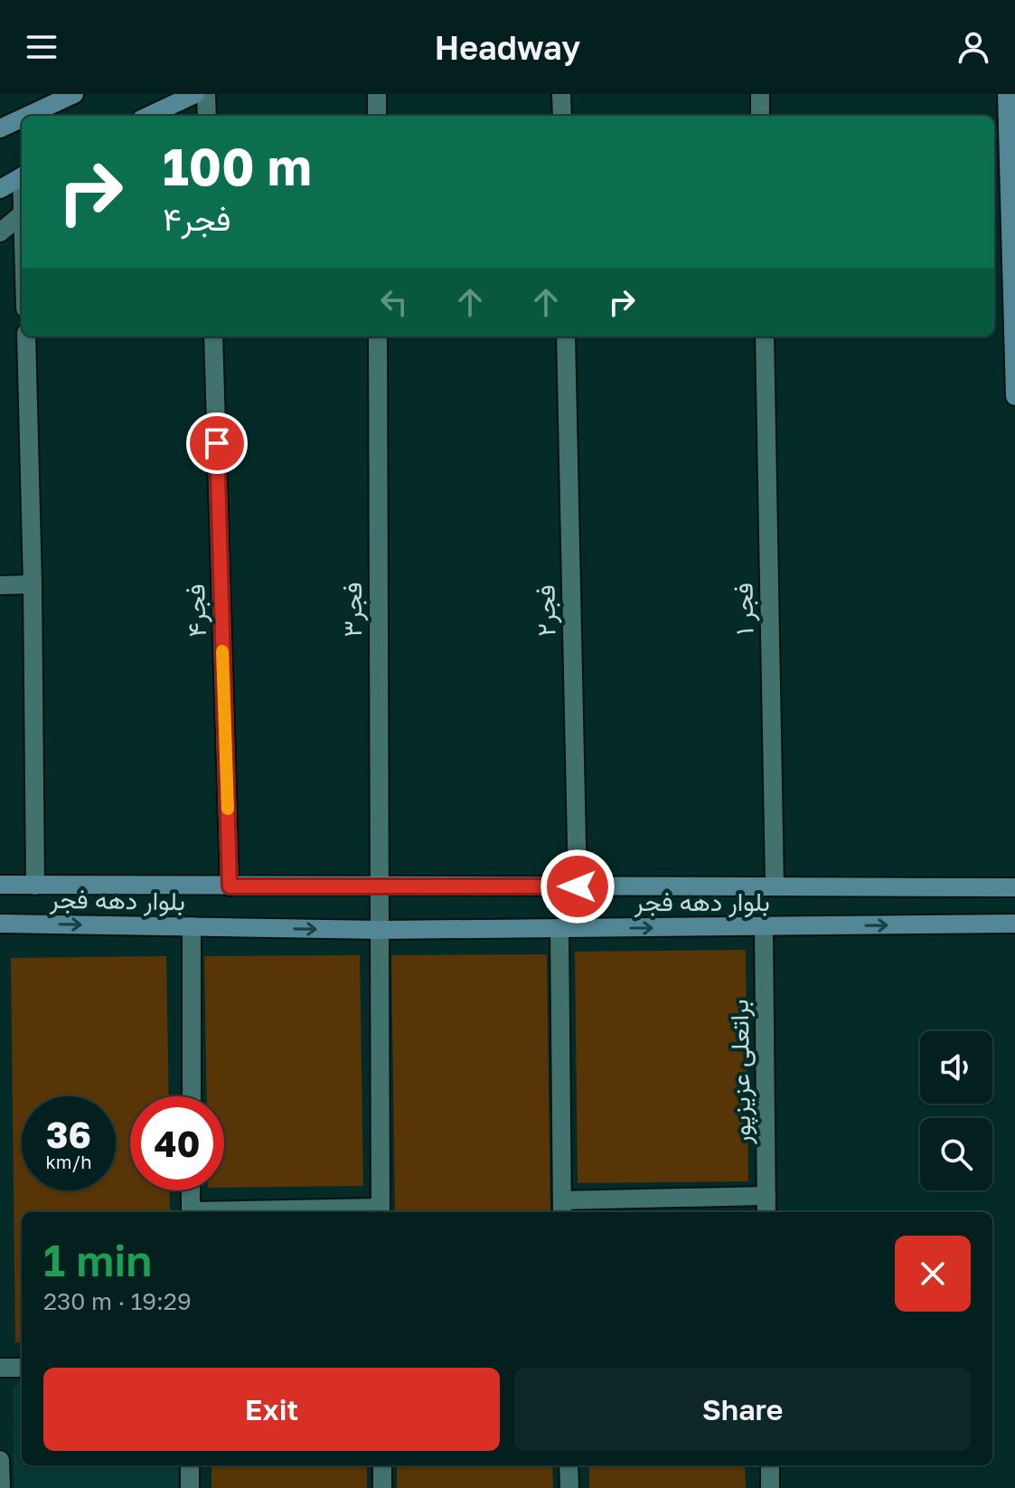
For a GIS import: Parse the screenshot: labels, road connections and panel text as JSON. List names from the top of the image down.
{
  "streets": {
    "street": [
      "فجر ۱",
      "فجر۳",
      "فجر۴",
      "فجر۲",
      "بلوار دهه فجر",
      "براتعلی عزیزپور"
    ]
  },
  "crossings": [
    ["فجر ۱", "بلوار دهه فجر"],
    ["فجر۳", "بلوار دهه فجر"],
    ["فجر۴", "بلوار دهه فجر"],
    ["فجر۲", "بلوار دهه فجر"],
    ["بلوار دهه فجر", "براتعلی عزیزپور"]
  ],
  "page": {
    "header": "Headway",
    "turn": ["100 m", "فجر۴"],
    "speed": "36 km/h",
    "limit": "40",
    "heading": ["1 min", "230 m · 19:29"],
    "buttons": ["Exit", "Share"]
  }
}
